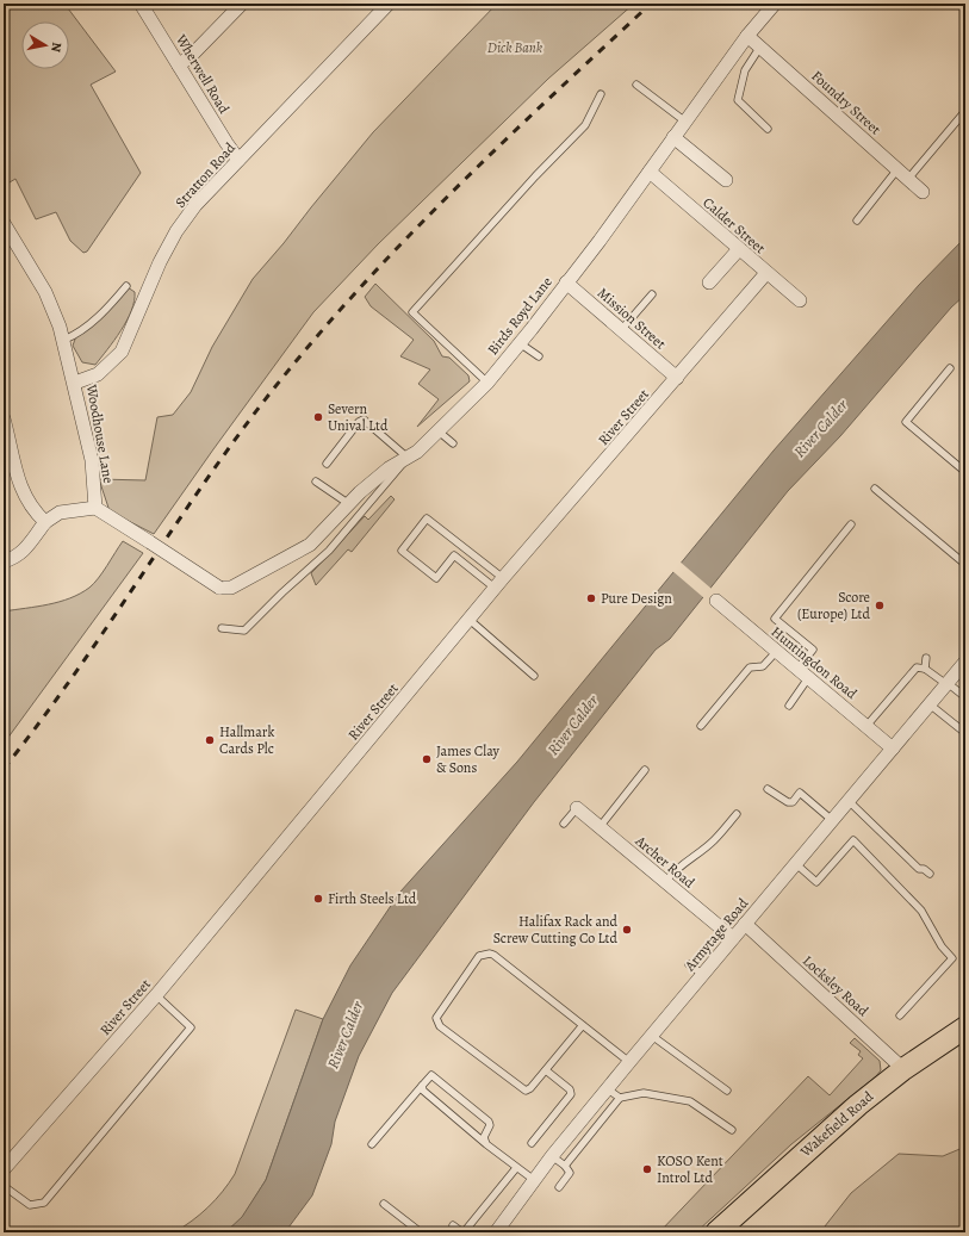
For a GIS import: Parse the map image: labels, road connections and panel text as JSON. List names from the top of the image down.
{
  "streets": {
    "main road": ["Wakefield Road"],
    "street": [
      "Wherwell Road",
      "Foundry Street",
      "Stratton Road",
      "Calder Street",
      "Birds Royd Lane",
      "Mission Street",
      "River Street",
      "Woodhouse Lane",
      "Huntingdon Road",
      "Archer Road",
      "Armytage Road",
      "Locksley Road"
    ]
  },
  "crossings": [
    ["Wherwell Road", "Stratton Road"],
    ["Foundry Street", "Birds Royd Lane"],
    ["Stratton Road", "Woodhouse Lane"],
    ["Calder Street", "Birds Royd Lane"],
    ["Calder Street", "River Street"],
    ["Birds Royd Lane", "Mission Street"],
    ["Birds Royd Lane", "Woodhouse Lane"],
    ["Mission Street", "River Street"],
    ["Huntingdon Road", "Armytage Road"],
    ["Archer Road", "Armytage Road"],
    ["Armytage Road", "Locksley Road"],
    ["Locksley Road", "Wakefield Road"]
  ],
  "water": ["River Calder"],
  "parks": ["Dick Bank"],
  "places": [
    "Severn Unival Ltd",
    "Pure Design",
    "Score (Europe) Ltd",
    "Hallmark Cards Plc",
    "James Clay & Sons",
    "Firth Steels Ltd",
    "Halifax Rack and Screw Cutting Co Ltd",
    "KOSO Kent Introl Ltd"
  ],
  "north": "right"
}
